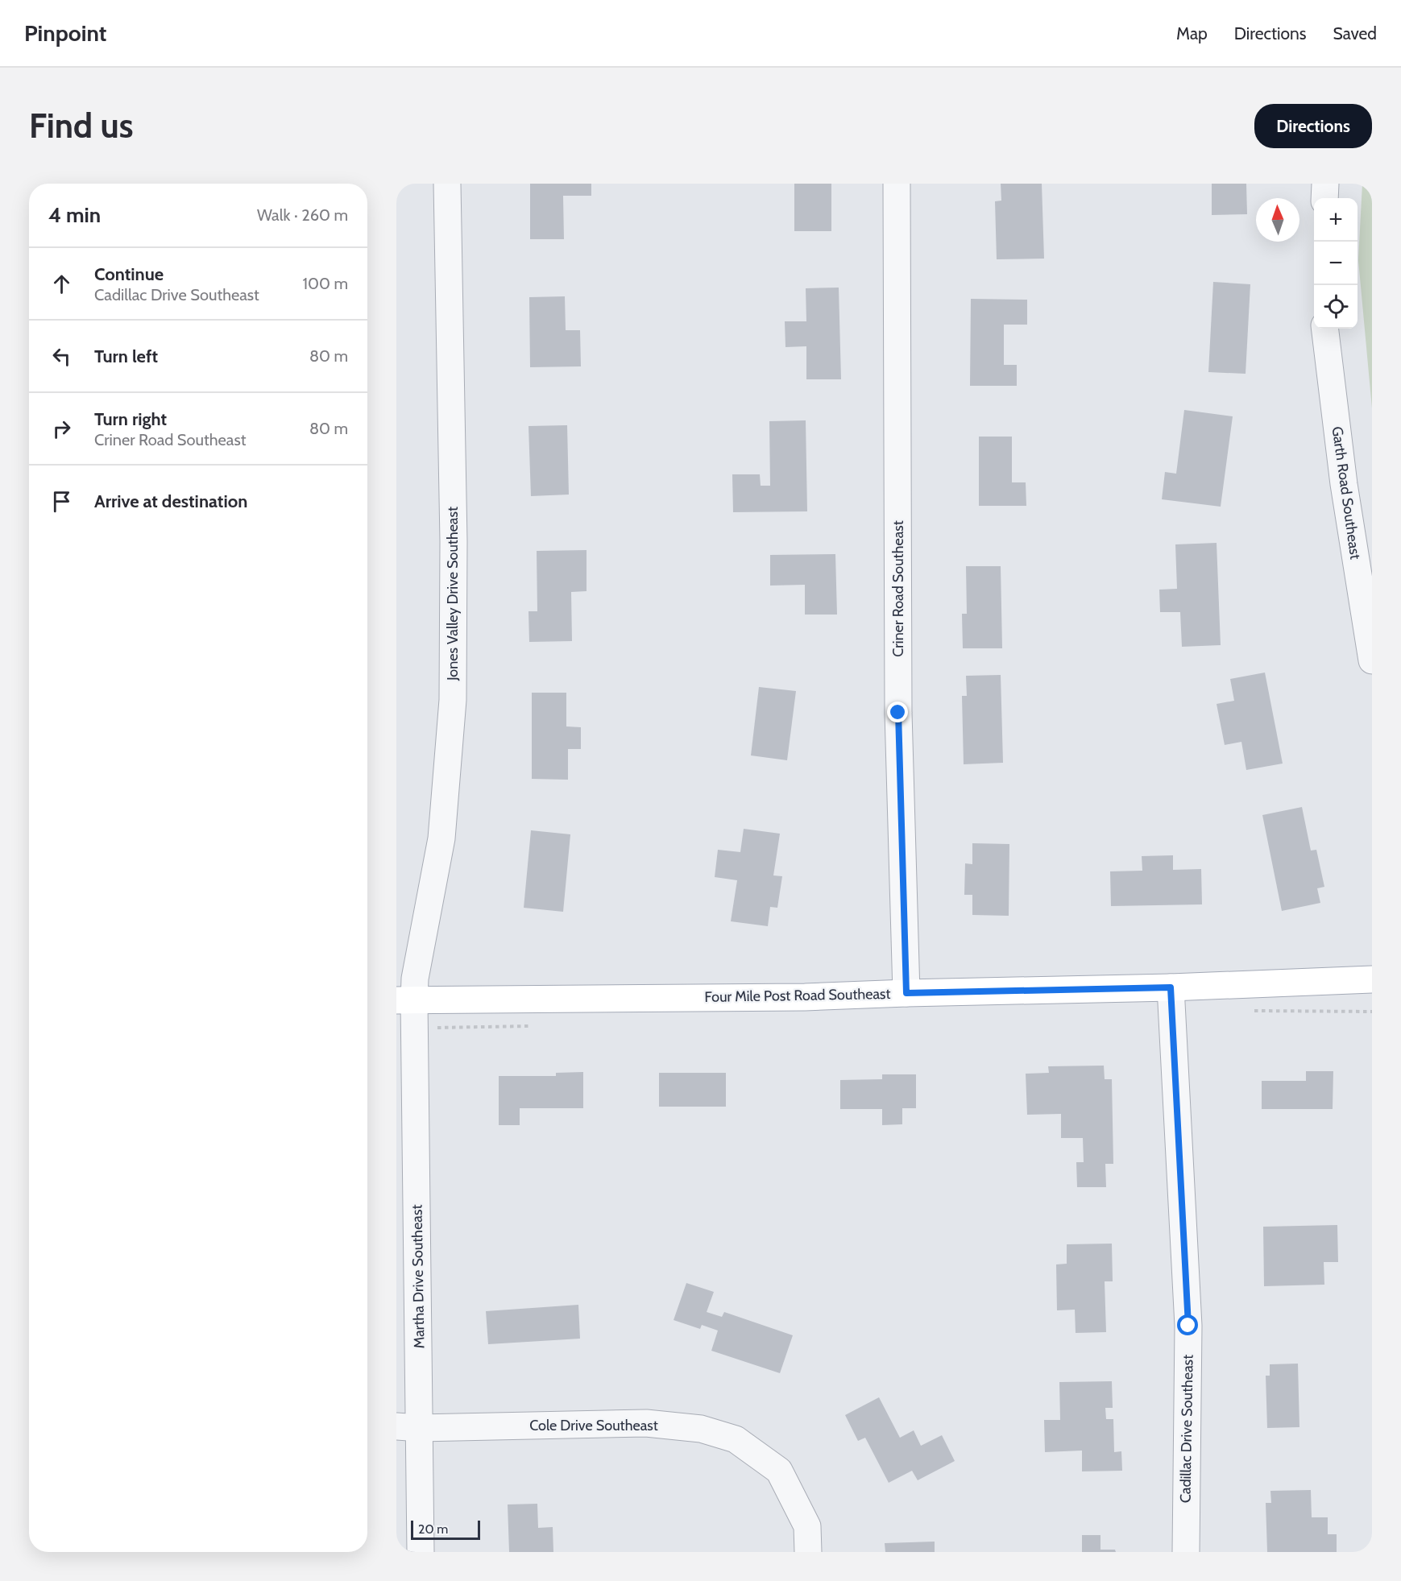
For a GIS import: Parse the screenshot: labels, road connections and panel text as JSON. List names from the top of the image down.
{
  "streets": {
    "main road": ["Four Mile Post Road Southeast"],
    "street": [
      "Garth Road Southeast",
      "Criner Road Southeast",
      "Jones Valley Drive Southeast",
      "Martha Drive Southeast",
      "Cole Drive Southeast",
      "Cadillac Drive Southeast"
    ]
  },
  "crossings": [
    ["Criner Road Southeast", "Four Mile Post Road Southeast"],
    ["Jones Valley Drive Southeast", "Four Mile Post Road Southeast"],
    ["Jones Valley Drive Southeast", "Martha Drive Southeast"],
    ["Four Mile Post Road Southeast", "Martha Drive Southeast"],
    ["Four Mile Post Road Southeast", "Cadillac Drive Southeast"],
    ["Martha Drive Southeast", "Cole Drive Southeast"]
  ],
  "scale_bar": "20 m",
  "north": "top",
  "page": {
    "header": "Pinpoint",
    "nav": ["Map", "Directions", "Saved"],
    "buttons": "Directions",
    "title": "Find us",
    "heading": ["4 min", "Walk · 260 m"],
    "map_buttons": ["+", "−"],
    "list": [
      ["Continue", "Cadillac Drive Southeast", "100 m"],
      ["Turn left", "80 m"],
      ["Turn right", "Criner Road Southeast", "80 m"],
      "Arrive at destination"
    ],
    "scale": "20 m"
  }
}
